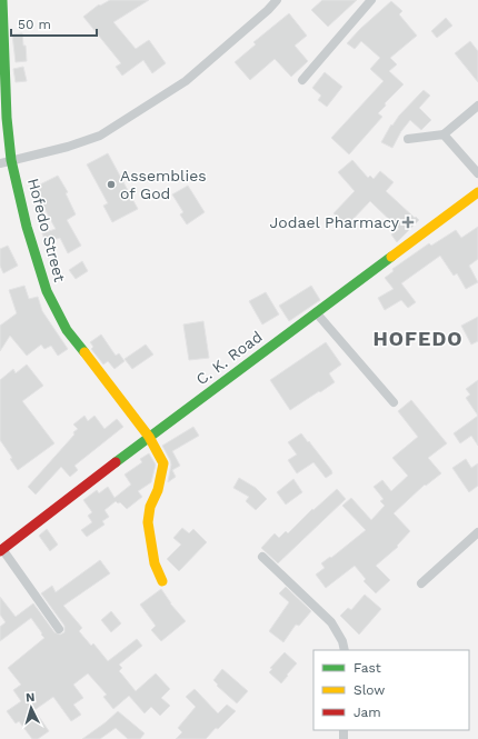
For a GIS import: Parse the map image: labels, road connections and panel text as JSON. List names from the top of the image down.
{
  "streets": {
    "street": ["Hofedo Street", "C. K. Road"]
  },
  "crossings": [
    ["Hofedo Street", "C. K. Road"]
  ],
  "districts": ["HOFEDO"],
  "places": {
    "other": ["Assemblies of God"],
    "health": ["Jodael Pharmacy"]
  },
  "legend": ["Fast", "Slow", "Jam"],
  "scale_bar": "50 m",
  "north": "top"
}
